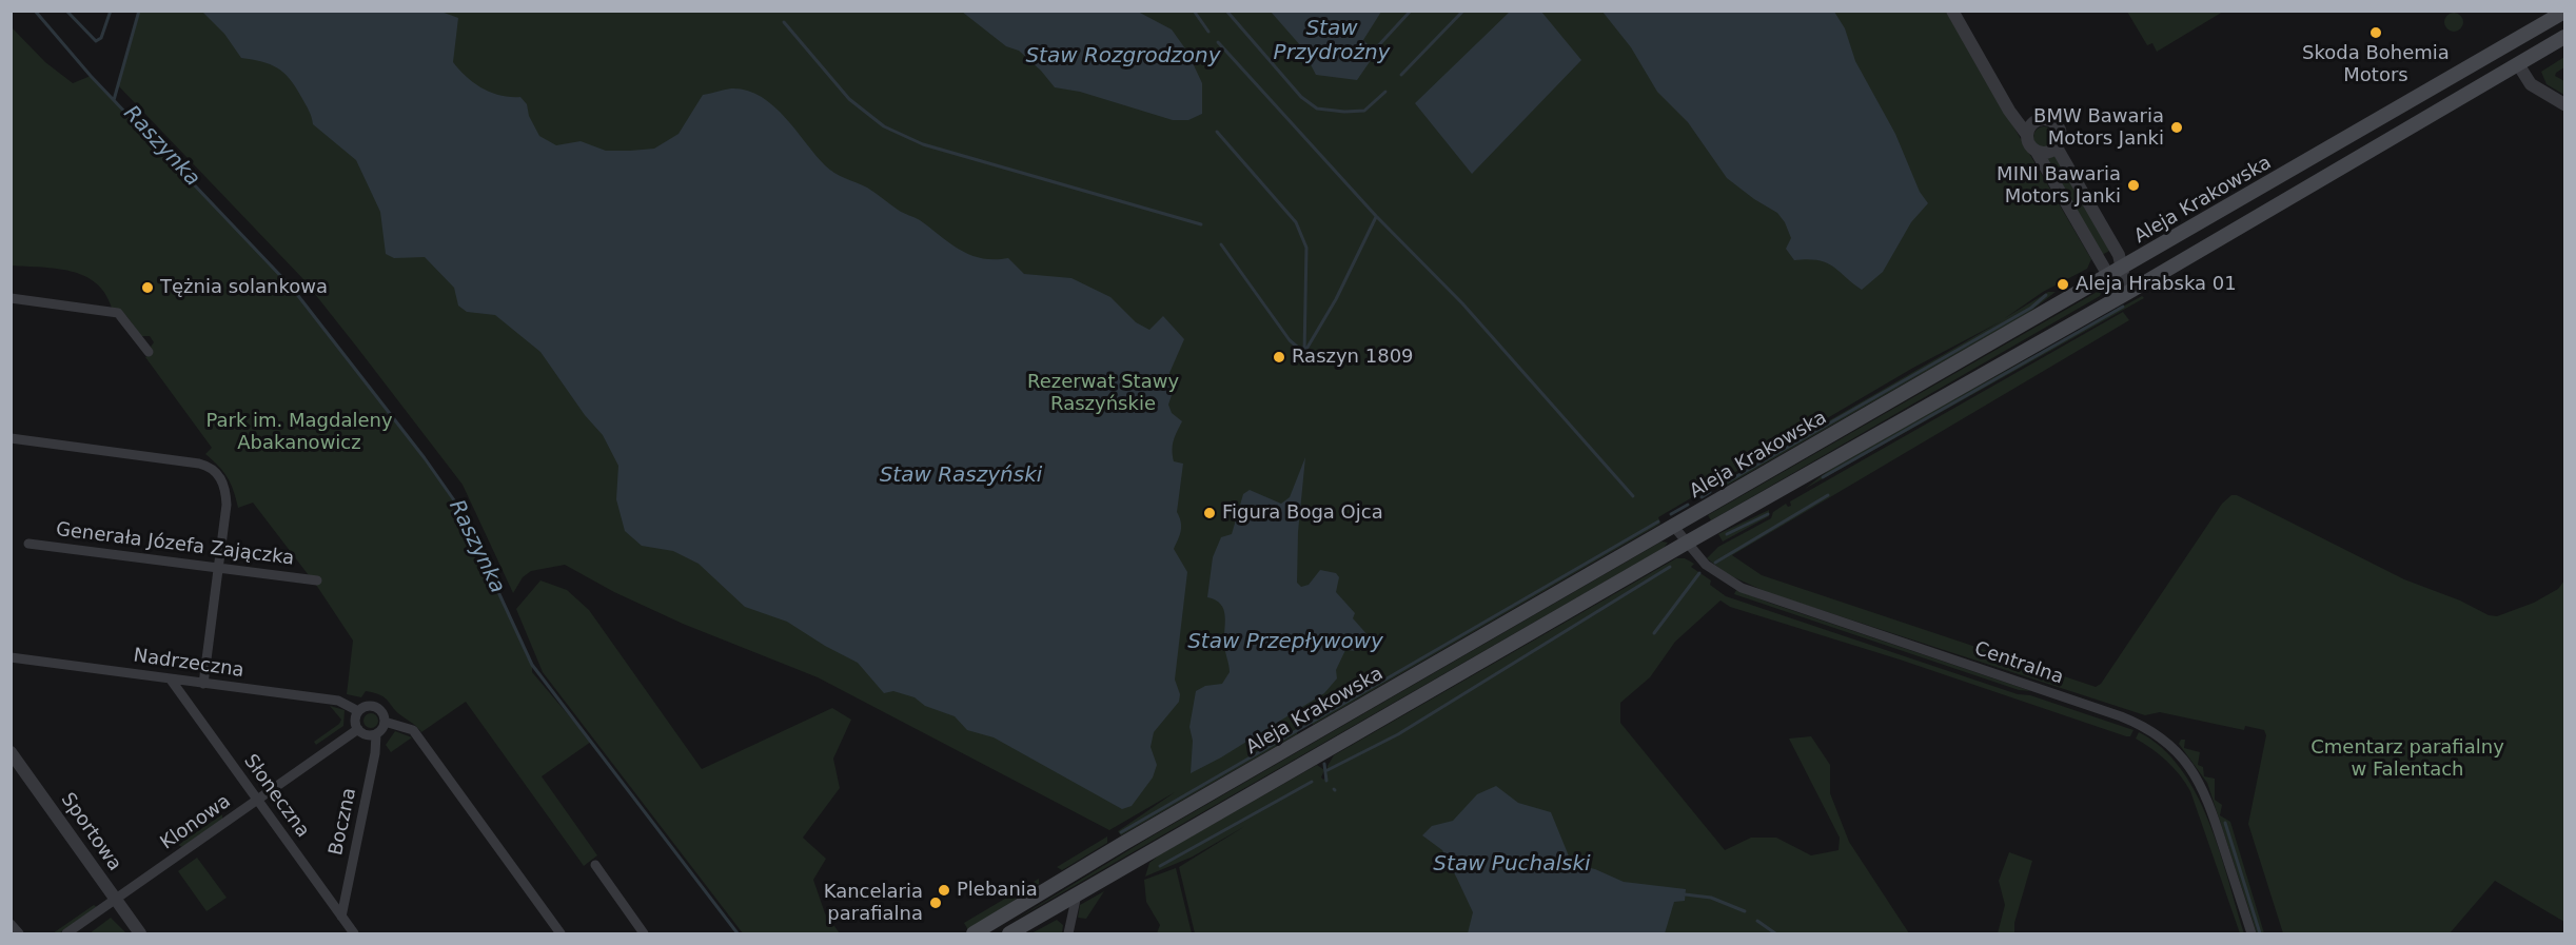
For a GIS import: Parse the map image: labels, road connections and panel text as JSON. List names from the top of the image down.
{
  "streets": {
    "main road": ["Aleja Krakowska"],
    "street": [
      "Generała Józefa Zajączka",
      "Nadrzeczna",
      "Centralna",
      "Słoneczna",
      "Boczna",
      "Klonowa",
      "Sportowa"
    ]
  },
  "crossings": [
    ["Aleja Krakowska", "Centralna"],
    ["Nadrzeczna", "Słoneczna"],
    ["Nadrzeczna", "Boczna"],
    ["Nadrzeczna", "Klonowa"],
    ["Słoneczna", "Boczna"],
    ["Słoneczna", "Klonowa"],
    ["Boczna", "Klonowa"],
    ["Klonowa", "Sportowa"]
  ],
  "water": [
    "Staw Przydrożny",
    "Staw Rozgrodzony",
    "Raszynka",
    "Staw Raszyński",
    "Staw Przepływowy",
    "Staw Puchalski"
  ],
  "parks": ["Rezerwat Stawy Raszyńskie", "Park im. Magdaleny Abakanowicz", "Cmentarz parafialny w Falentach"],
  "places": [
    "Skoda Bohemia Motors",
    "BMW Bawaria Motors Janki",
    "MINI Bawaria Motors Janki",
    "Aleja Hrabska 01",
    "Tężnia solankowa",
    "Raszyn 1809",
    "Figura Boga Ojca",
    "Plebania",
    "Kancelaria parafialna"
  ]
}
